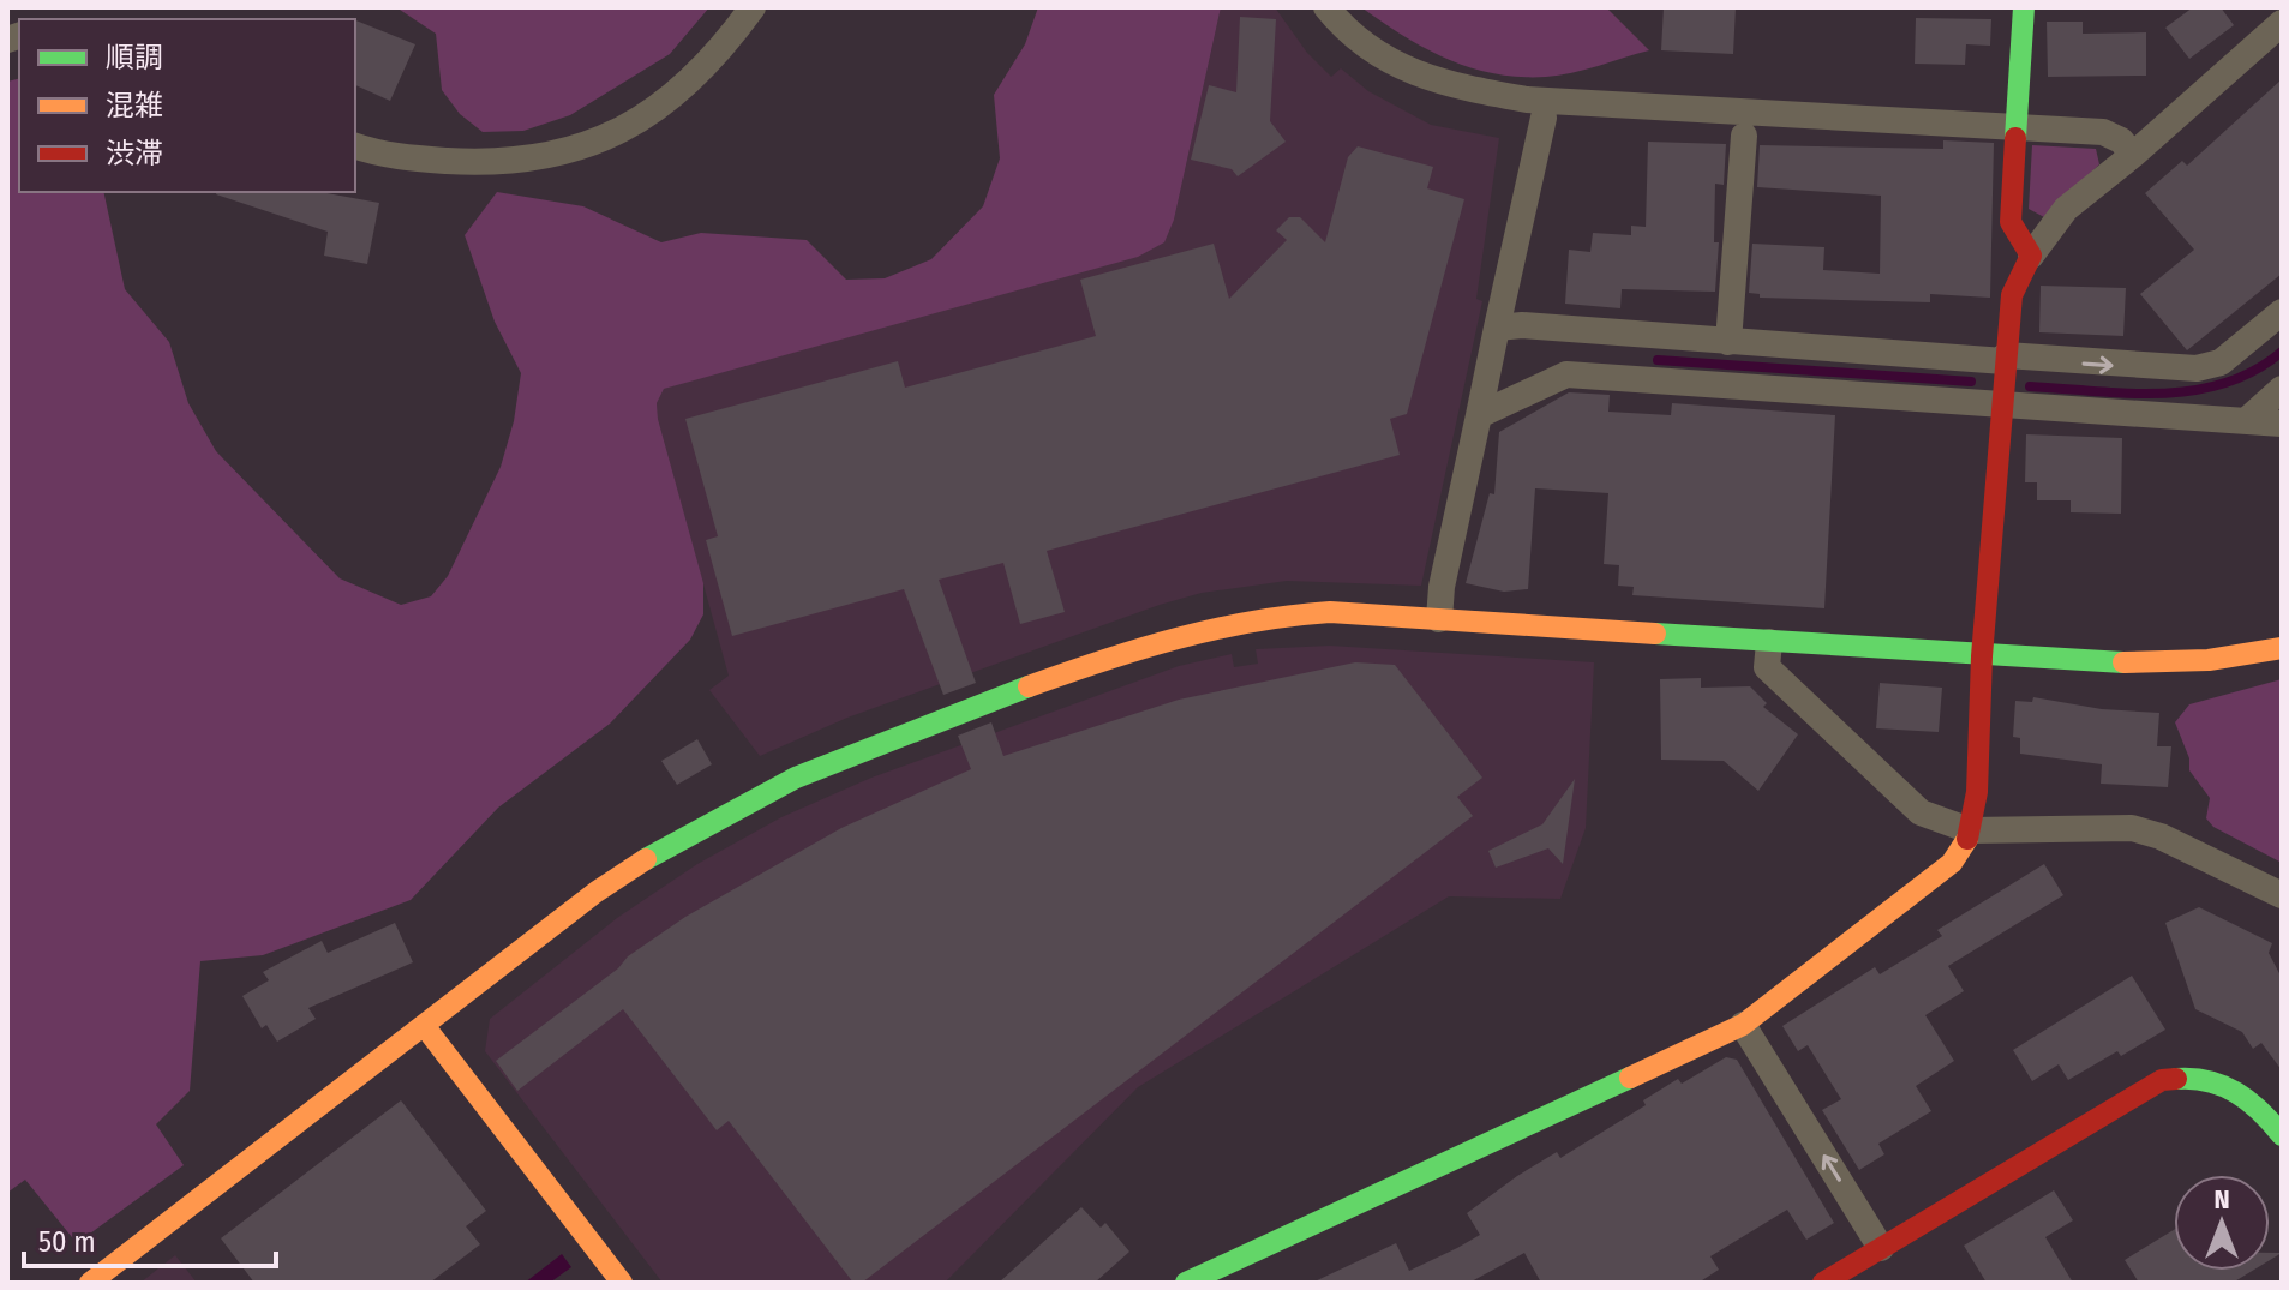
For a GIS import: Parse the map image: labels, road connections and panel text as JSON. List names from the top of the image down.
{
  "legend": ["順調", "混雑", "渋滞"],
  "scale_bar": "50 m",
  "north": "top"
}
